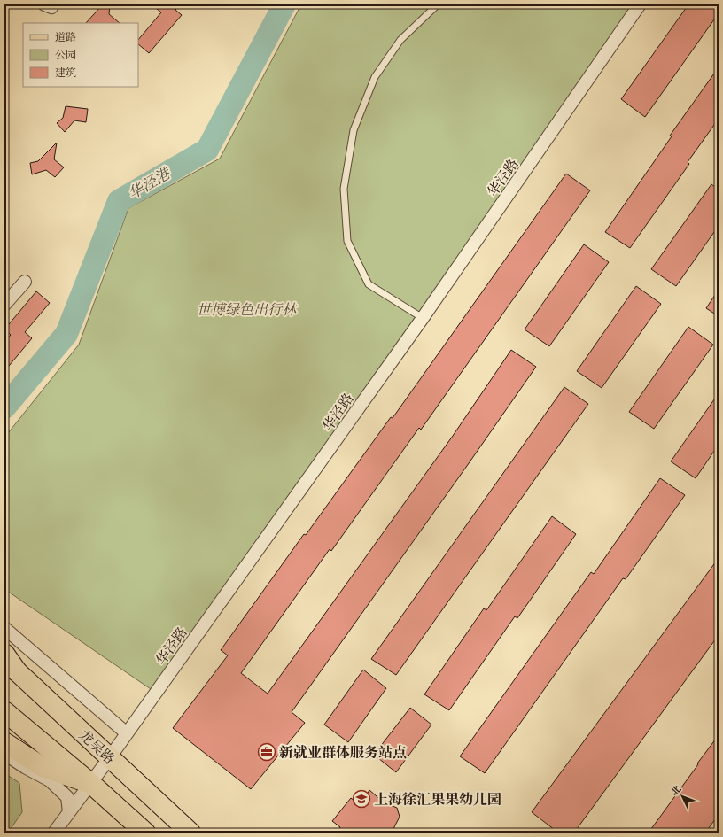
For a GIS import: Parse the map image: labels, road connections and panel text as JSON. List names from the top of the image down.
{
  "streets": {
    "main road": ["龙吴路"],
    "street": ["华泾路"]
  },
  "crossings": [
    ["华泾路", "龙吴路"]
  ],
  "water": ["华泾港"],
  "parks": ["世博绿色出行林"],
  "places": {
    "office": ["新就业群体服务站点"],
    "school or university": ["上海徐汇果果幼儿园"]
  },
  "legend": ["道路", "公园", "建筑"],
  "north": "top left"
}
